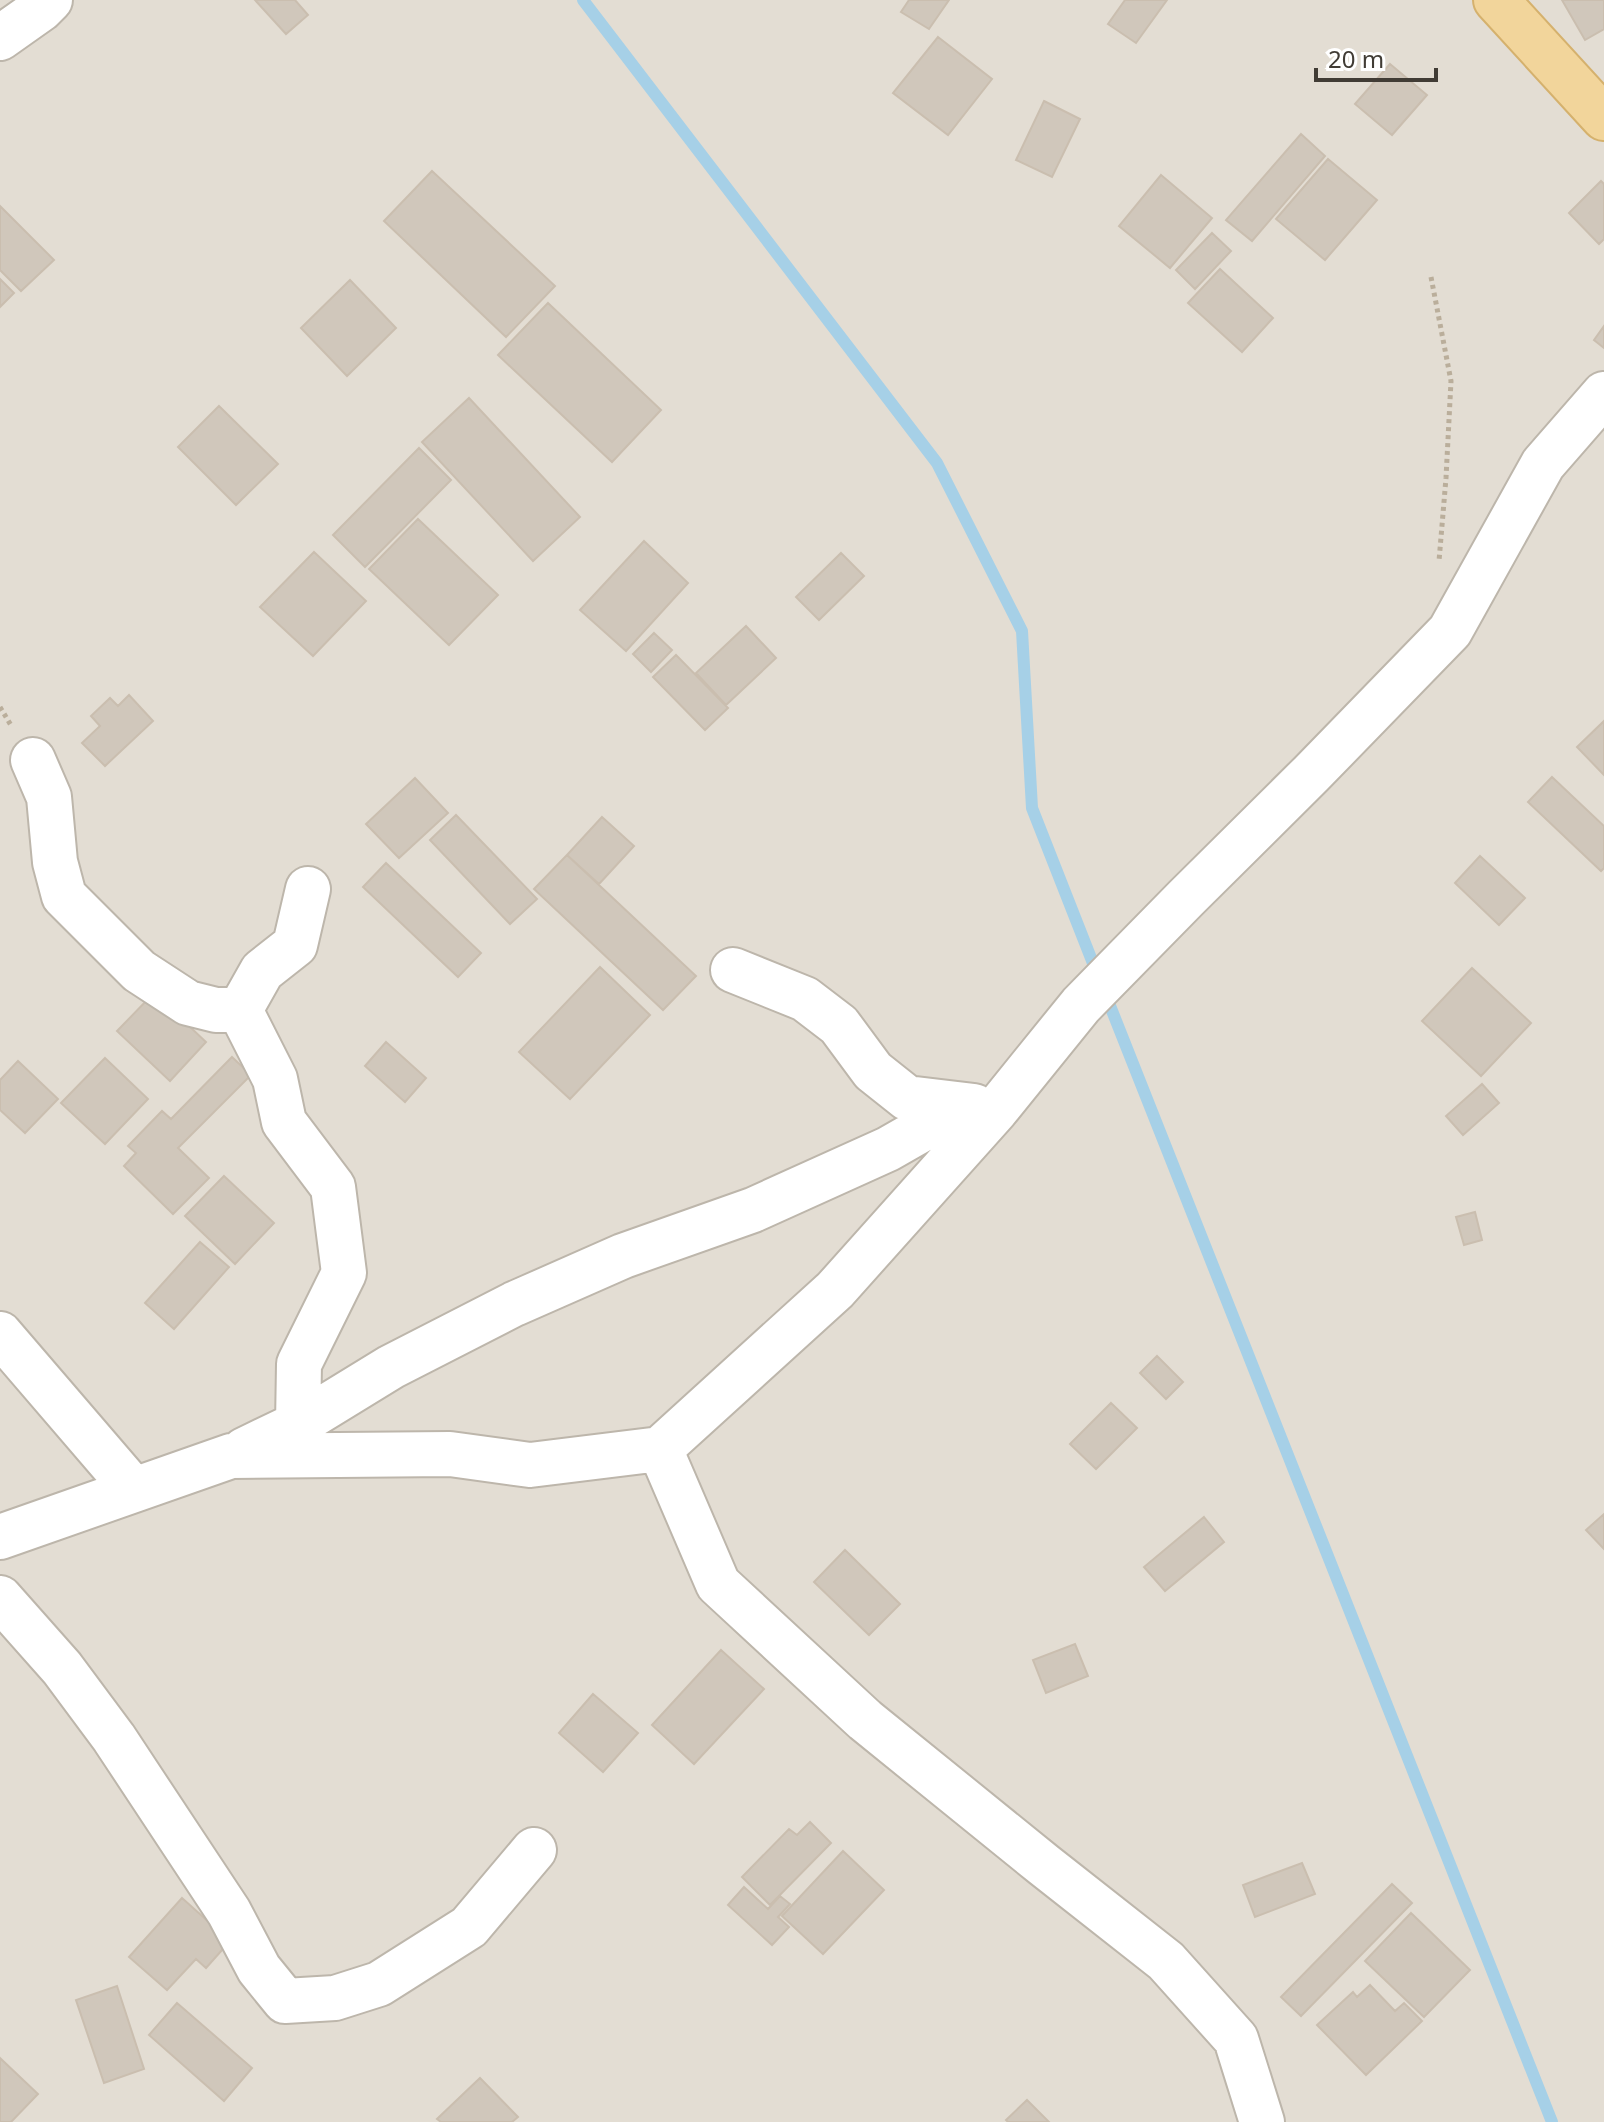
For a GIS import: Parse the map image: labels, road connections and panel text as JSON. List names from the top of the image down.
{
  "scale_bar": "20 m"
}
